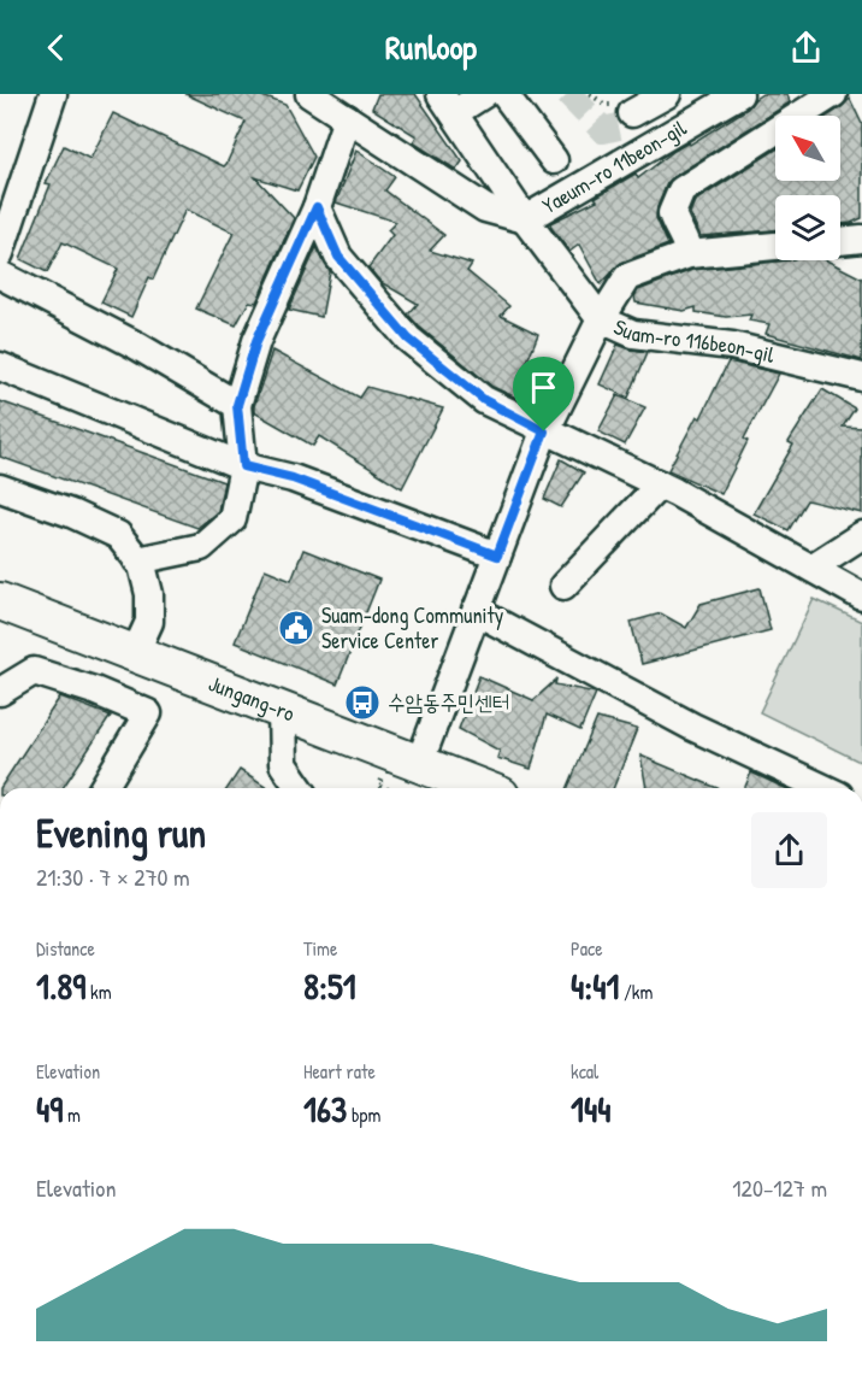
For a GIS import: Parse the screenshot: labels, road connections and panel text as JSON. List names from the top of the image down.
{
  "streets": {
    "main road": ["Jungang-ro"],
    "street": ["Yaeum-ro 11beon-gil", "Suam-ro 116beon-gil"]
  },
  "crossings": [
    ["Yaeum-ro 11beon-gil", "Suam-ro 116beon-gil"]
  ],
  "places": {
    "public building": ["Suam-dong Community Service Center"],
    "bus stop": ["수암동주민센터"]
  },
  "north": "top left",
  "page": {
    "header": "Runloop",
    "heading": ["Evening run", "21:30 · 7 × 270 m"],
    "stats": [
      ["Distance", "1.89 km"],
      ["Time", "8:51"],
      ["Pace", "4:41 /km"],
      ["Elevation", "49 m"],
      ["Heart rate", "163 bpm"],
      ["kcal", "144"]
    ],
    "chart": ["Elevation", "120–127 m"]
  }
}
